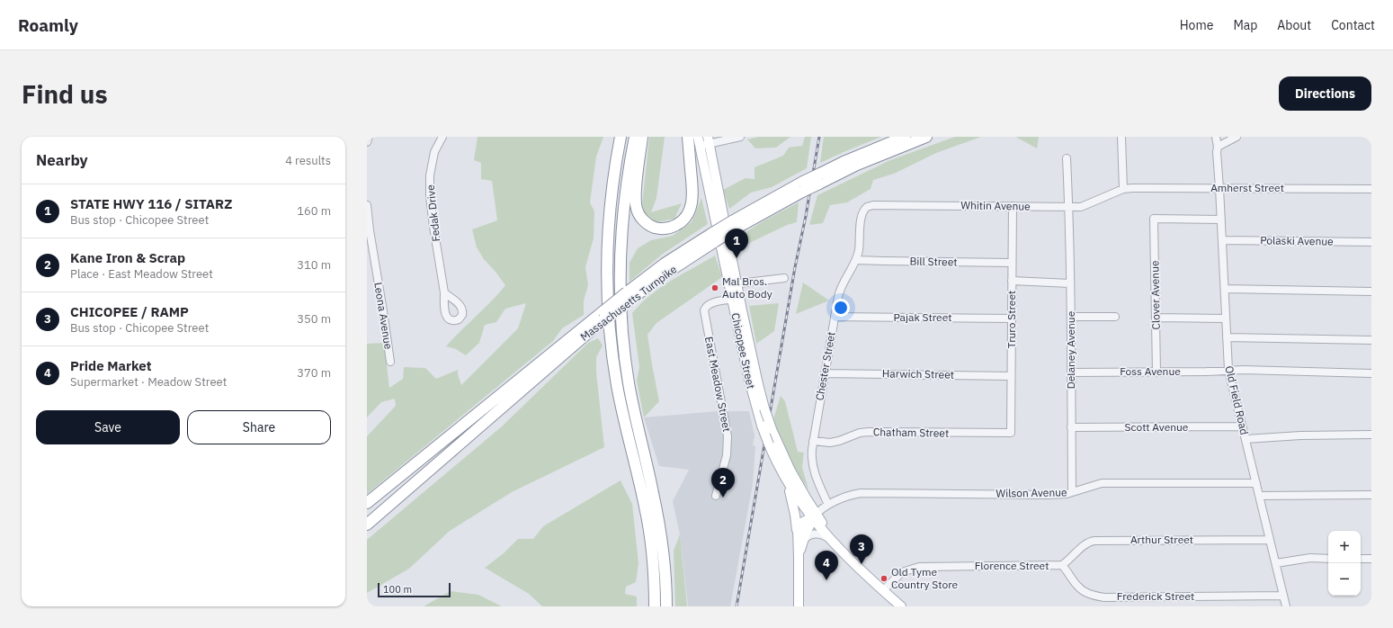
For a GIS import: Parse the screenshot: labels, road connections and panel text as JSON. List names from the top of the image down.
{
  "streets": {
    "highway": ["Massachusetts Turnpike"],
    "main road": ["Chicopee Street"],
    "street": [
      "Amherst Street",
      "Whitin Avenue",
      "Fedak Drive",
      "Polaski Avenue",
      "Bill Street",
      "Clover Avenue",
      "Leona Avenue",
      "Pajak Street",
      "Truro Street",
      "Delaney Avenue",
      "Chester Street",
      "Foss Avenue",
      "Harwich Street",
      "East Meadow Street",
      "Old Field Road",
      "Scott Avenue",
      "Chatham Street",
      "Wilson Avenue",
      "Arthur Street",
      "Florence Street",
      "Frederick Street"
    ]
  },
  "crossings": [
    ["Amherst Street", "Whitin Avenue"],
    ["Amherst Street", "Old Field Road"],
    ["Whitin Avenue", "Truro Street"],
    ["Whitin Avenue", "Delaney Avenue"],
    ["Whitin Avenue", "Chester Street"],
    ["Polaski Avenue", "Old Field Road"],
    ["Bill Street", "Truro Street"],
    ["Bill Street", "Chester Street"],
    ["Clover Avenue", "Foss Avenue"],
    ["Clover Avenue", "Old Field Road"],
    ["Pajak Street", "Truro Street"],
    ["Pajak Street", "Chester Street"],
    ["Truro Street", "Harwich Street"],
    ["Truro Street", "Chatham Street"],
    ["Delaney Avenue", "Foss Avenue"],
    ["Delaney Avenue", "Scott Avenue"],
    ["Delaney Avenue", "Wilson Avenue"],
    ["Chicopee Street", "East Meadow Street"],
    ["Chicopee Street", "Wilson Avenue"],
    ["Chicopee Street", "Florence Street"],
    ["Chester Street", "Harwich Street"],
    ["Chester Street", "Chatham Street"],
    ["Chester Street", "Wilson Avenue"],
    ["Foss Avenue", "Old Field Road"],
    ["Old Field Road", "Scott Avenue"],
    ["Old Field Road", "Wilson Avenue"],
    ["Old Field Road", "Arthur Street"],
    ["Old Field Road", "Frederick Street"],
    ["Arthur Street", "Florence Street"],
    ["Arthur Street", "Frederick Street"],
    ["Florence Street", "Frederick Street"]
  ],
  "places": ["Mal Bros. Auto Body", "Old Tyme Country Store"],
  "scale_bar": "100 m",
  "page": {
    "header": "Roamly",
    "nav": [
      "Home",
      "Map",
      "About",
      "Contact"
    ],
    "buttons": [
      "Directions",
      ["Save", "Share"]
    ],
    "title": "Find us",
    "heading": ["Nearby", "4 results"],
    "list": [
      {
        "mark": "1",
        "name": "STATE HWY 116 / SITARZ",
        "note": "Bus stop · Chicopee Street",
        "value": "160 m"
      },
      {
        "mark": "2",
        "name": "Kane Iron & Scrap",
        "note": "Place · East Meadow Street",
        "value": "310 m"
      },
      {
        "mark": "3",
        "name": "CHICOPEE / RAMP",
        "note": "Bus stop · Chicopee Street",
        "value": "350 m"
      },
      {
        "mark": "4",
        "name": "Pride Market",
        "note": "Supermarket · Meadow Street",
        "value": "370 m"
      }
    ],
    "pins": [
      "1",
      "2",
      "3",
      "4"
    ],
    "map_buttons": ["+", "−"],
    "scale": "100 m"
  }
}
